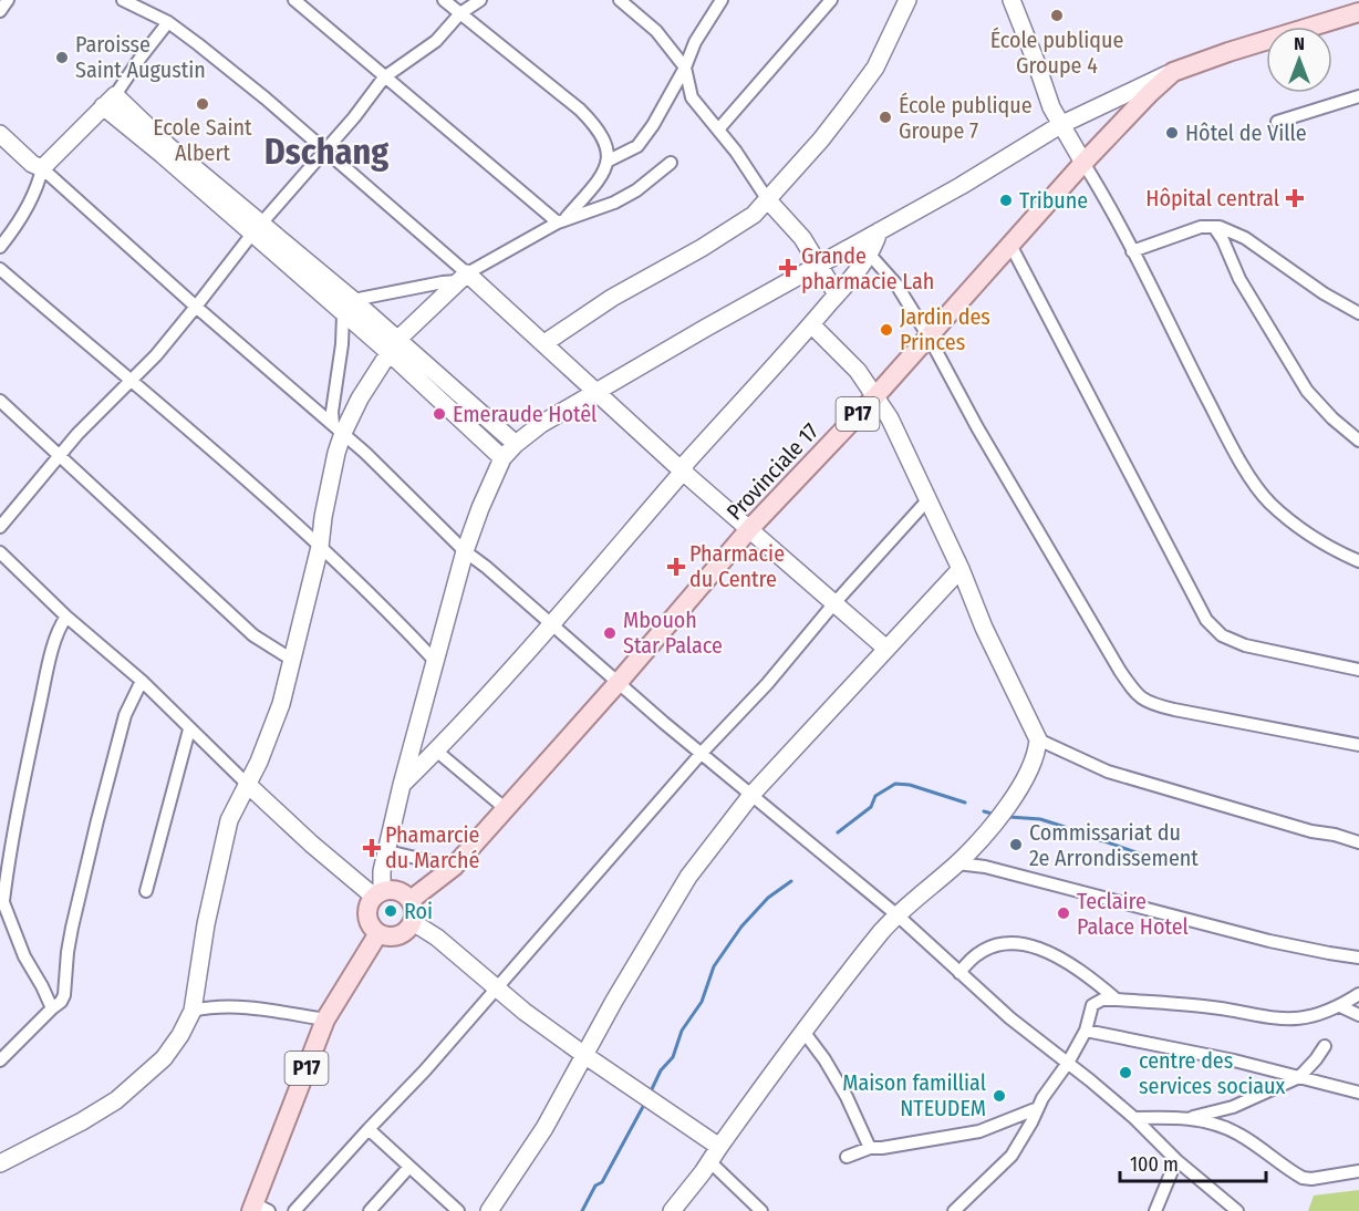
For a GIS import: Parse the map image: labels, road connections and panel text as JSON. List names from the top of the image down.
{
  "streets": {
    "main road": ["P17", "Provinciale 17"]
  },
  "crossings": [
    ["P17", "Provinciale 17"]
  ],
  "districts": ["Dschang"],
  "places": {
    "other": [
      "École publique Groupe 4",
      "Paroisse Saint Augustin",
      "Ecole Saint Albert",
      "École publique Groupe 7",
      "Hôtel de Ville",
      "Tribune",
      "Jardin des Princes",
      "Emeraude Hotêl",
      "Mbouoh Star Palace",
      "Commissariat du 2e Arrondissement",
      "Roi",
      "Teclaire Palace Hotel",
      "centre des services sociaux",
      "Maison famillial NTEUDEM"
    ],
    "health": [
      "Hôpital central",
      "Grande pharmacie Lah",
      "Pharmacie du Centre",
      "Phamarcie du Marché"
    ]
  },
  "scale_bar": "100 m",
  "north": "top"
}
